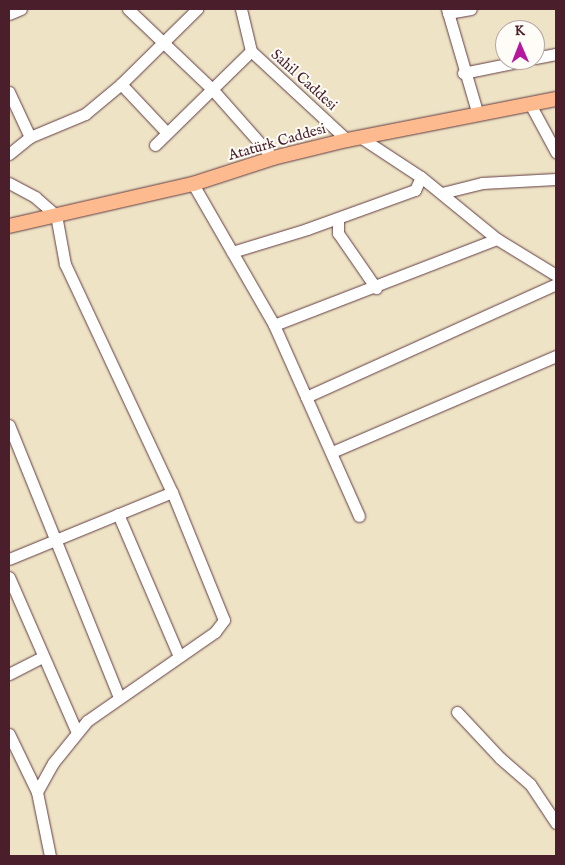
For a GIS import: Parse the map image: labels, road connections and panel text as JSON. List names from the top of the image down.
{
  "streets": {
    "main road": ["Atatürk Caddesi"],
    "street": ["Sahil Caddesi"]
  },
  "crossings": [
    ["Sahil Caddesi", "Atatürk Caddesi"]
  ],
  "north": "top"
}
